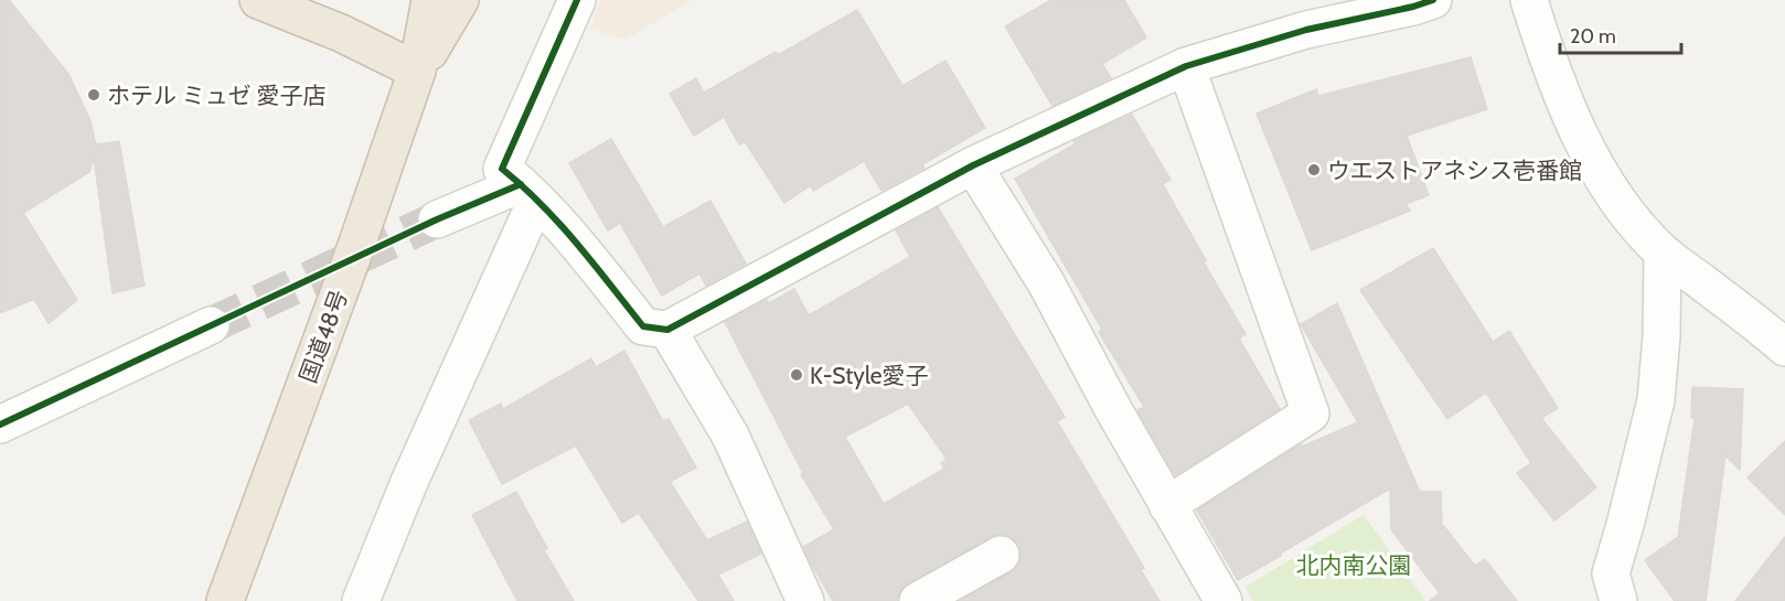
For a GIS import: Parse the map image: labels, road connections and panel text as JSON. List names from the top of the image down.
{
  "streets": {
    "highway": ["国道48号"]
  },
  "parks": ["北内南公園"],
  "places": ["ホテル ミュゼ 愛子店", "ウエストアネシス壱番館", "K-Style愛子"],
  "scale_bar": "20 m"
}
